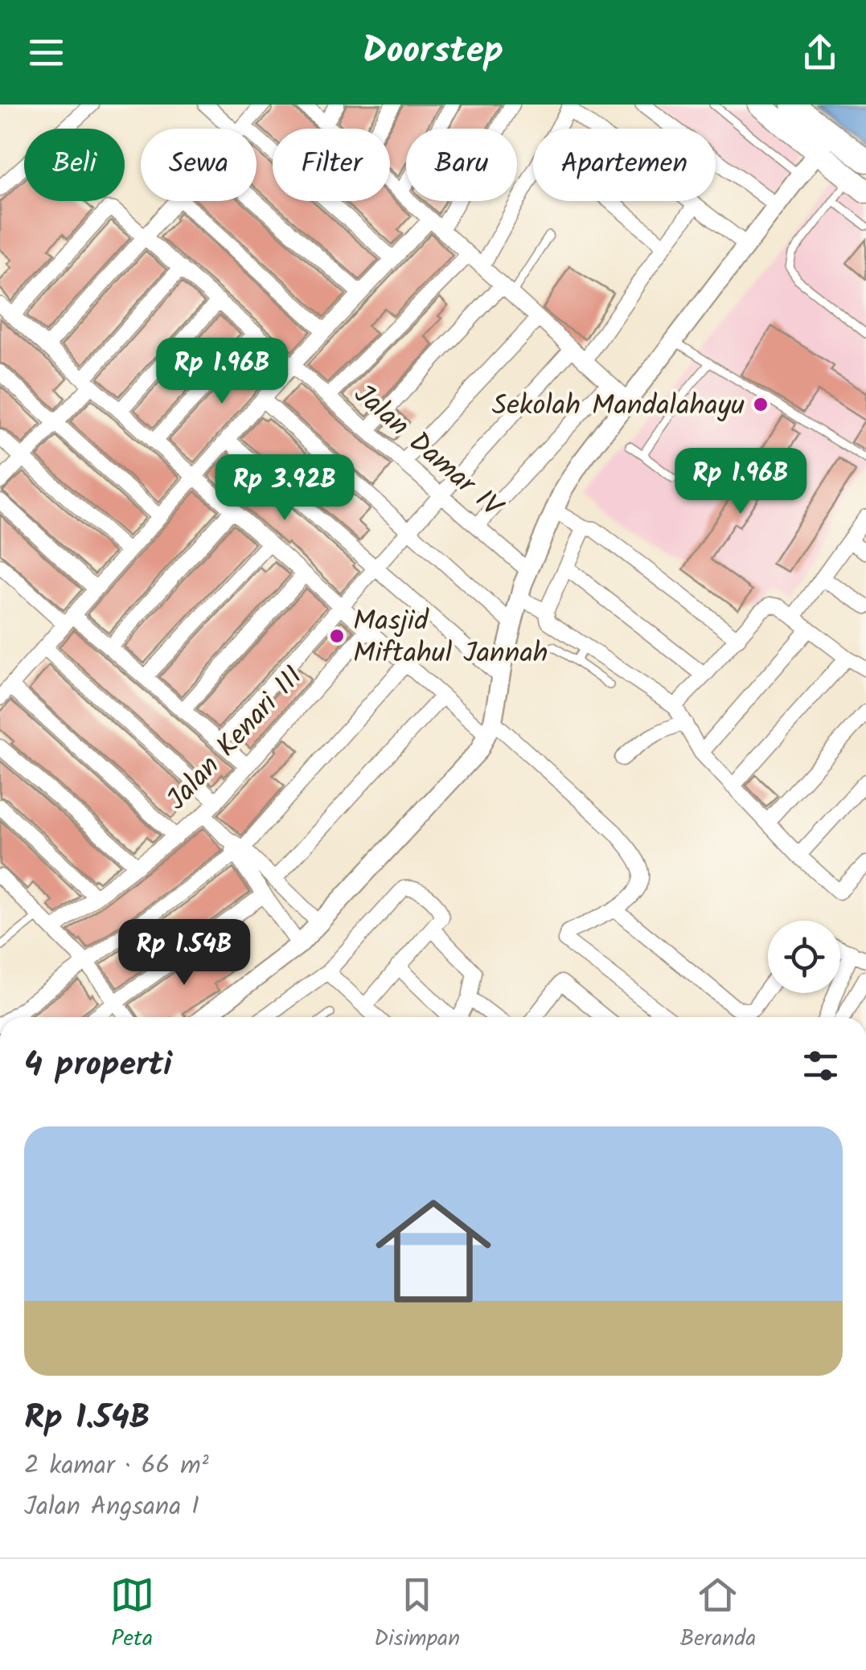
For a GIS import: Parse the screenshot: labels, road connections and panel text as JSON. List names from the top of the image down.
{
  "streets": {
    "street": ["Jalan Damar IV", "Jalan Kenari III"]
  },
  "places": ["Sekolah Mandalahayu", "Masjid Miftahul Jannah"],
  "page": {
    "header": "Doorstep",
    "chip": [
      "Beli",
      "Sewa",
      "Filter",
      "Baru",
      "Apartemen"
    ],
    "price": [
      "Rp 1.96B",
      "Rp 1.96B",
      "Rp 3.92B",
      "Rp 1.54B"
    ],
    "heading": "4 properti",
    "list": [
      {
        "name": "Rp 1.54B",
        "note": "2 kamar · 66 m² · Jalan Angsana I"
      }
    ],
    "tabs": ["Peta", "Disimpan", "Beranda"]
  }
}
